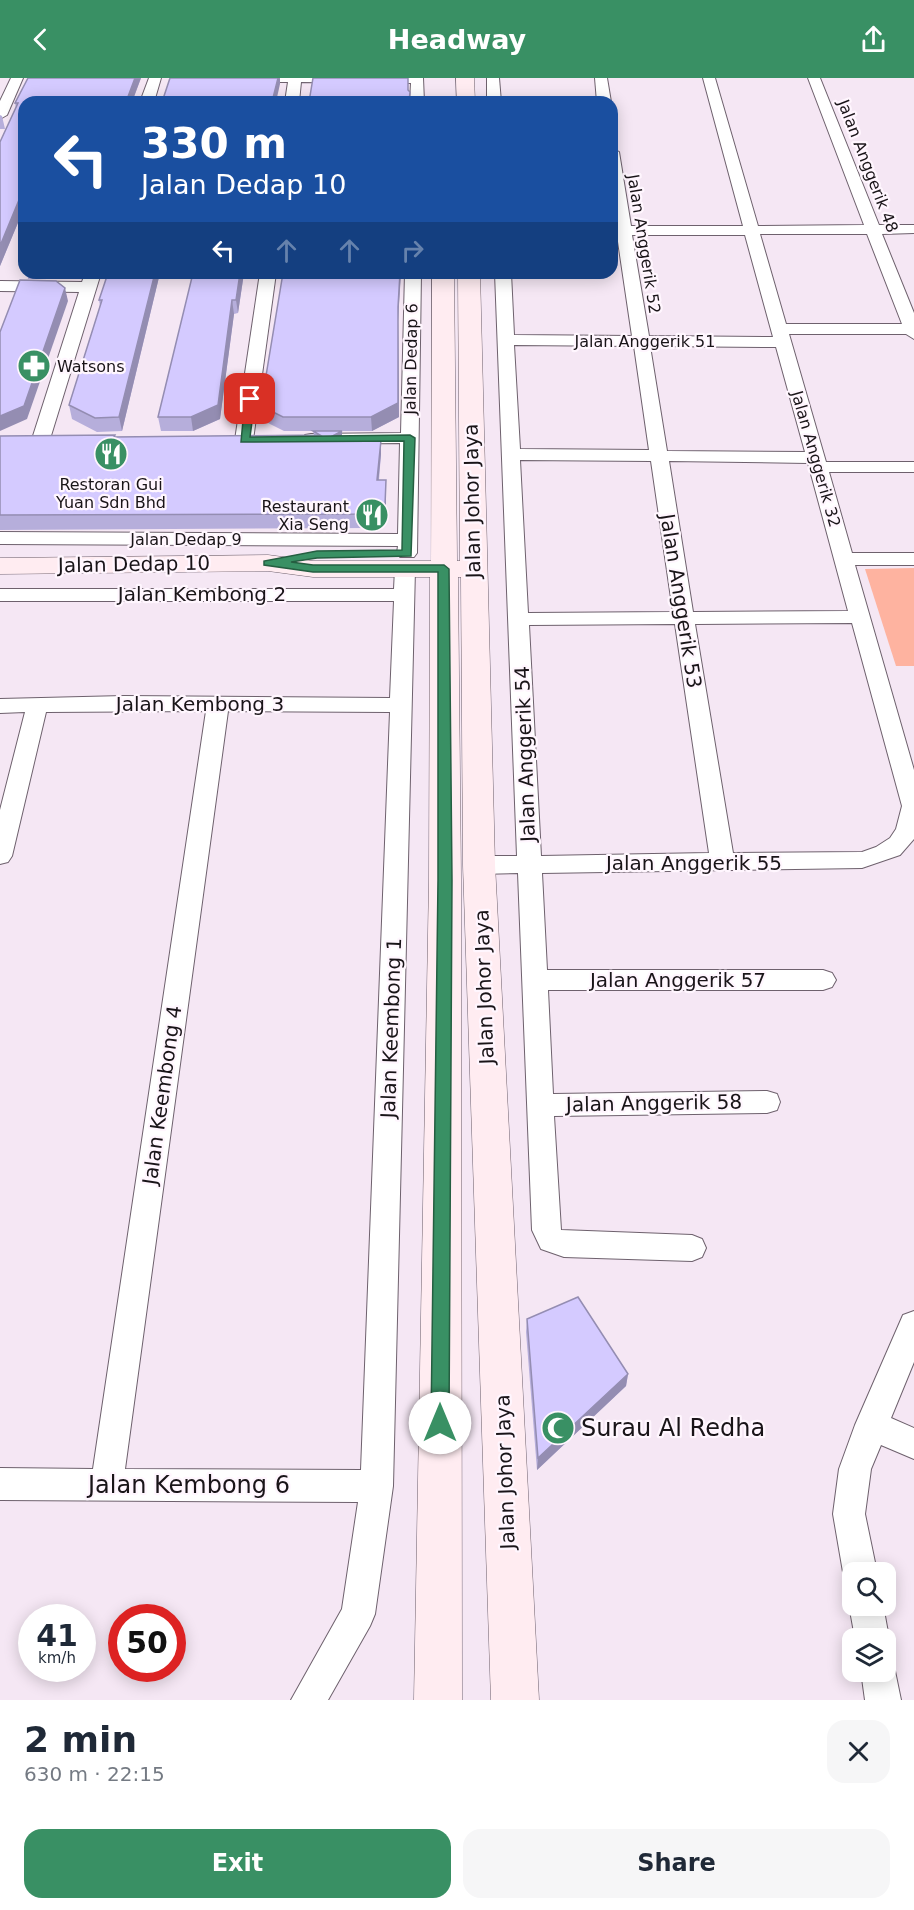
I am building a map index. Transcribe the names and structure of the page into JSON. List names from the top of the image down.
{
  "streets": {
    "main road": ["Jalan Johor Jaya", "Jalan Dedap 10"],
    "street": [
      "Jalan Anggerik 48",
      "Jalan Anggerik 52",
      "Jalan Anggerik 51",
      "Jalan Dedap 6",
      "Jalan Anggerik 32",
      "Jalan Dedap 9",
      "Jalan Kembong 2",
      "Jalan Anggerik 53",
      "Jalan Kembong 3",
      "Jalan Anggerik 54",
      "Jalan Anggerik 55",
      "Jalan Anggerik 57",
      "Jalan Keembong 1",
      "Jalan Keembong 4",
      "Jalan Anggerik 58",
      "Jalan Kembong 6"
    ]
  },
  "crossings": [
    ["Jalan Anggerik 48", "Jalan Anggerik 51"],
    ["Jalan Anggerik 52", "Jalan Anggerik 51"],
    ["Jalan Anggerik 52", "Jalan Anggerik 53"],
    ["Jalan Anggerik 51", "Jalan Anggerik 32"],
    ["Jalan Anggerik 51", "Jalan Anggerik 53"],
    ["Jalan Anggerik 51", "Jalan Anggerik 54"],
    ["Jalan Dedap 6", "Jalan Johor Jaya"],
    ["Jalan Dedap 6", "Jalan Dedap 9"],
    ["Jalan Dedap 6", "Jalan Dedap 10"],
    ["Jalan Dedap 6", "Jalan Kembong 2"],
    ["Jalan Dedap 6", "Jalan Keembong 1"],
    ["Jalan Anggerik 32", "Jalan Anggerik 55"],
    ["Jalan Johor Jaya", "Jalan Dedap 9"],
    ["Jalan Johor Jaya", "Jalan Dedap 10"],
    ["Jalan Johor Jaya", "Jalan Kembong 2"],
    ["Jalan Johor Jaya", "Jalan Anggerik 55"],
    ["Jalan Johor Jaya", "Jalan Keembong 1"],
    ["Jalan Dedap 9", "Jalan Dedap 10"],
    ["Jalan Dedap 9", "Jalan Kembong 2"],
    ["Jalan Dedap 9", "Jalan Keembong 1"],
    ["Jalan Dedap 10", "Jalan Kembong 2"],
    ["Jalan Dedap 10", "Jalan Keembong 1"],
    ["Jalan Kembong 2", "Jalan Keembong 1"],
    ["Jalan Anggerik 53", "Jalan Anggerik 55"],
    ["Jalan Kembong 3", "Jalan Keembong 1"],
    ["Jalan Kembong 3", "Jalan Keembong 4"],
    ["Jalan Anggerik 54", "Jalan Anggerik 55"],
    ["Jalan Anggerik 54", "Jalan Anggerik 57"],
    ["Jalan Anggerik 54", "Jalan Anggerik 58"],
    ["Jalan Keembong 1", "Jalan Kembong 6"],
    ["Jalan Keembong 4", "Jalan Kembong 6"]
  ],
  "places": {
    "pharmacy": ["Watsons"],
    "restaurant": ["Restoran Gui Yuan Sdn Bhd", "Restaurant Xia Seng"],
    "mosque": ["Surau Al Redha"]
  },
  "page": {
    "header": "Headway",
    "turn": ["330 m", "Jalan Dedap 10"],
    "speed": "41 km/h",
    "limit": "50",
    "heading": ["2 min", "630 m · 22:15"],
    "buttons": ["Exit", "Share"]
  }
}
